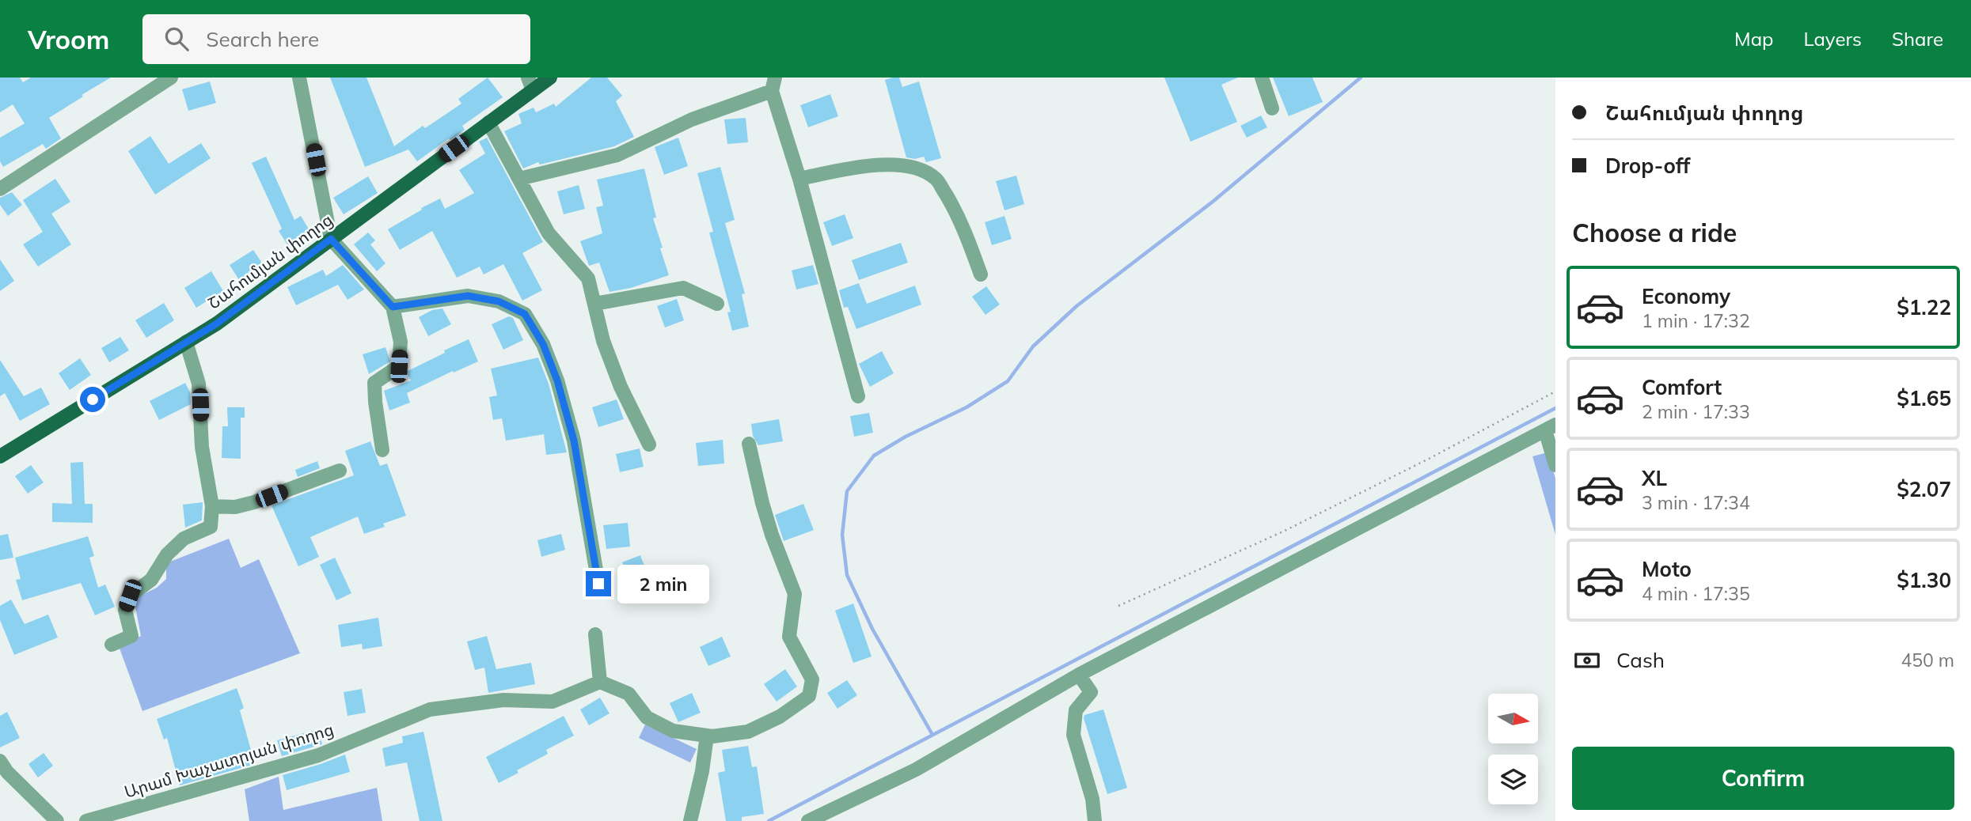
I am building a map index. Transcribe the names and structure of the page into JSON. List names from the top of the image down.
{
  "streets": {
    "main road": ["Շահումյան փողոց"],
    "street": ["Արամ Խաչատրյան փողոց"]
  },
  "north": "right",
  "page": {
    "header": "Vroom",
    "search": "Search here",
    "nav": ["Map", "Layers", "Share"],
    "banner": ["Շահումյան փողոց", "Drop-off"],
    "heading": "Choose a ride",
    "list": [
      {
        "name": "Economy",
        "note": "1 min · 17:32",
        "value": "$1.22"
      },
      {
        "name": "Comfort",
        "note": "2 min · 17:33",
        "value": "$1.65"
      },
      {
        "name": "XL",
        "note": "3 min · 17:34",
        "value": "$2.07"
      },
      {
        "name": "Moto",
        "note": "4 min · 17:35",
        "value": "$1.30"
      }
    ],
    "bubble": "2 min",
    "pay": ["Cash", "450 m"],
    "buttons": "Confirm"
  }
}
